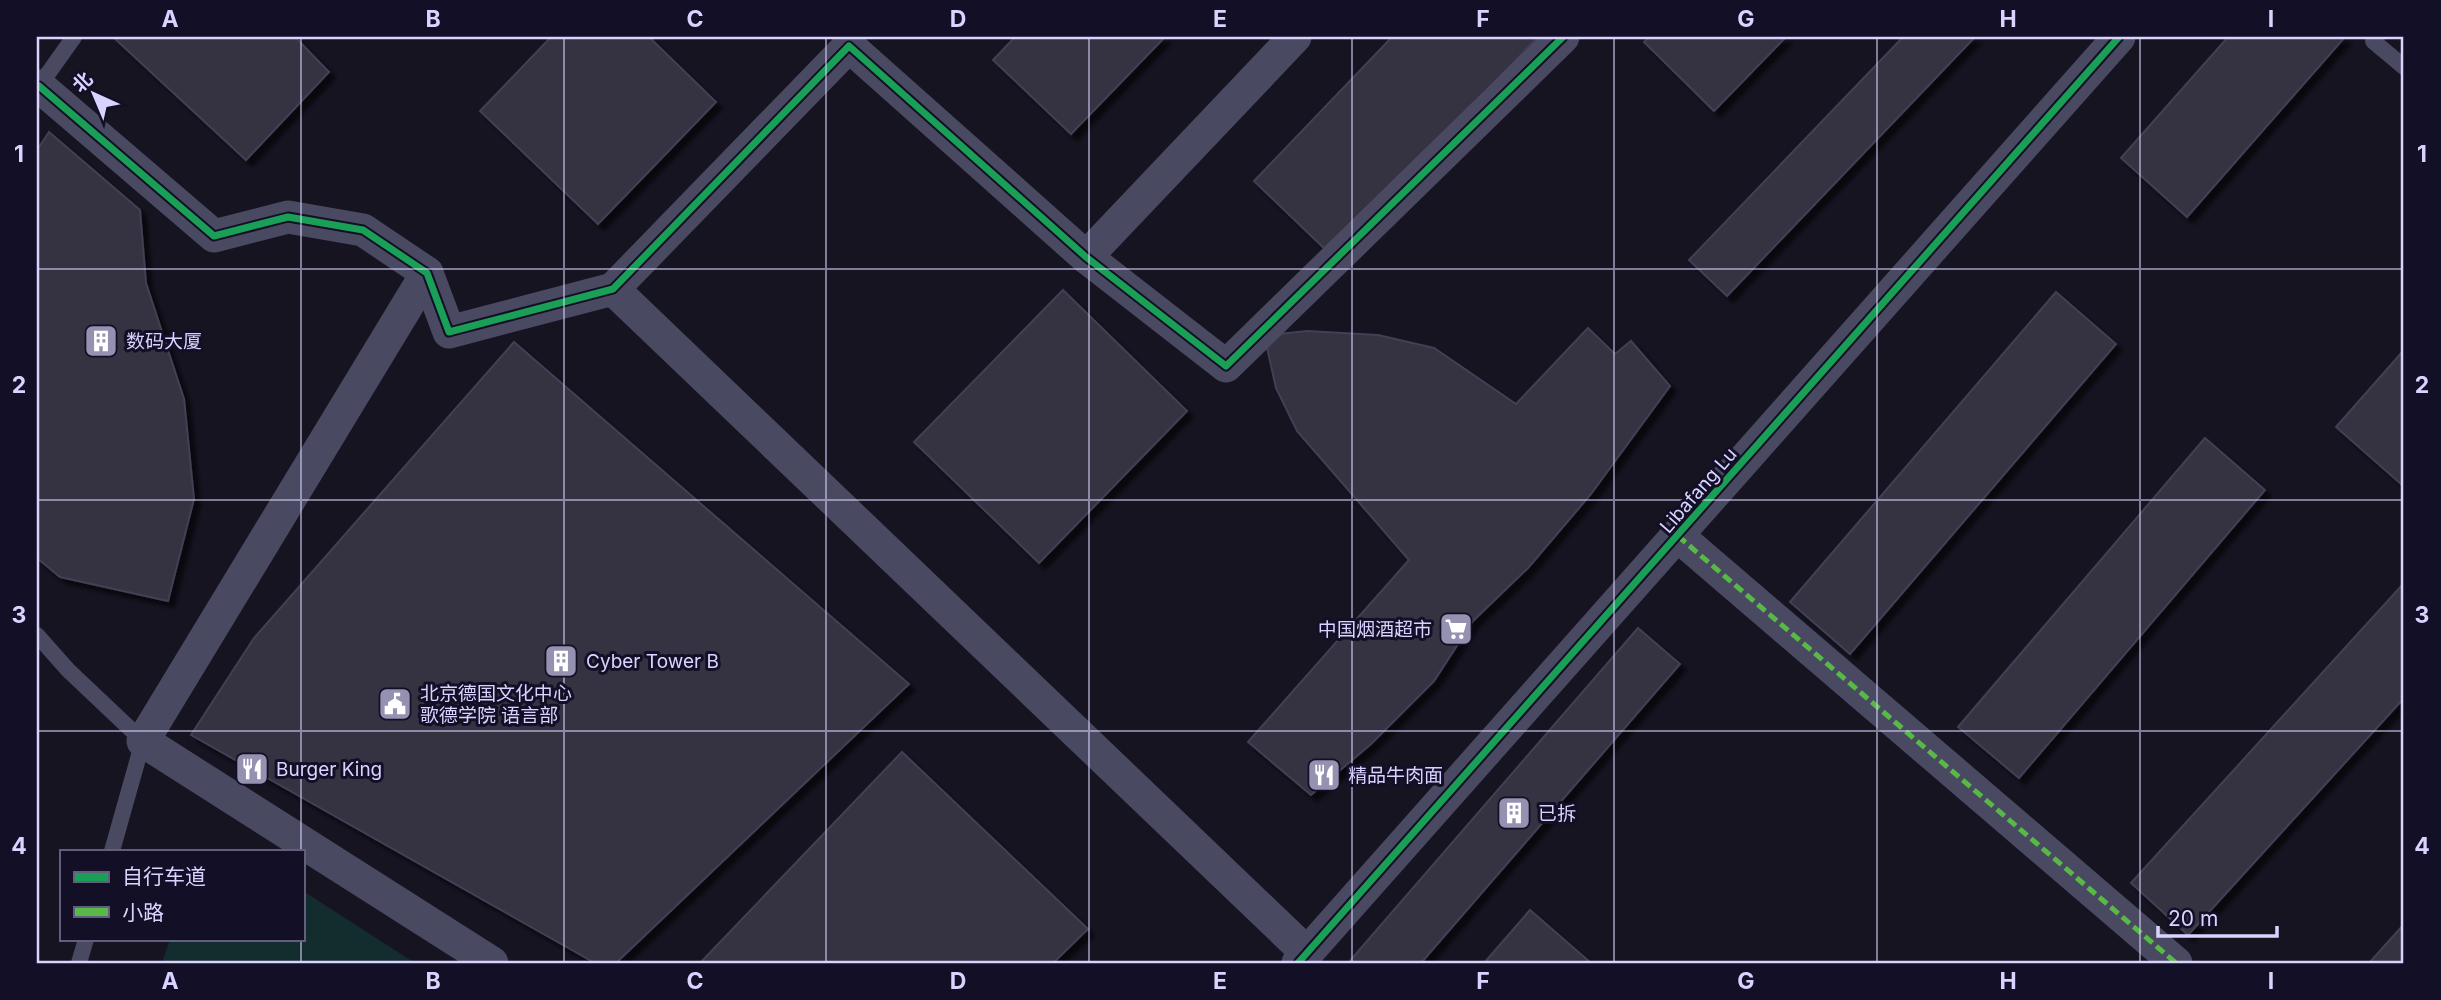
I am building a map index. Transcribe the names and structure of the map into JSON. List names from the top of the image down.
{
  "streets": {
    "street": ["Libafang Lu"]
  },
  "places": {
    "building": ["数码大厦", "Cyber Tower B", "已拆"],
    "supermarket": ["中国烟酒超市"],
    "public building": ["北京德国文化中心 歌德学院 语言部"],
    "restaurant": ["Burger King", "精品牛肉面"]
  },
  "legend": ["自行车道", "小路"],
  "scale_bar": "20 m",
  "north": "top left",
  "grid": {
    "columns": [
      "A",
      "B",
      "C",
      "D",
      "E",
      "F",
      "G",
      "H",
      "I"
    ],
    "rows": [
      "1",
      "2",
      "3",
      "4"
    ]
  }
}
